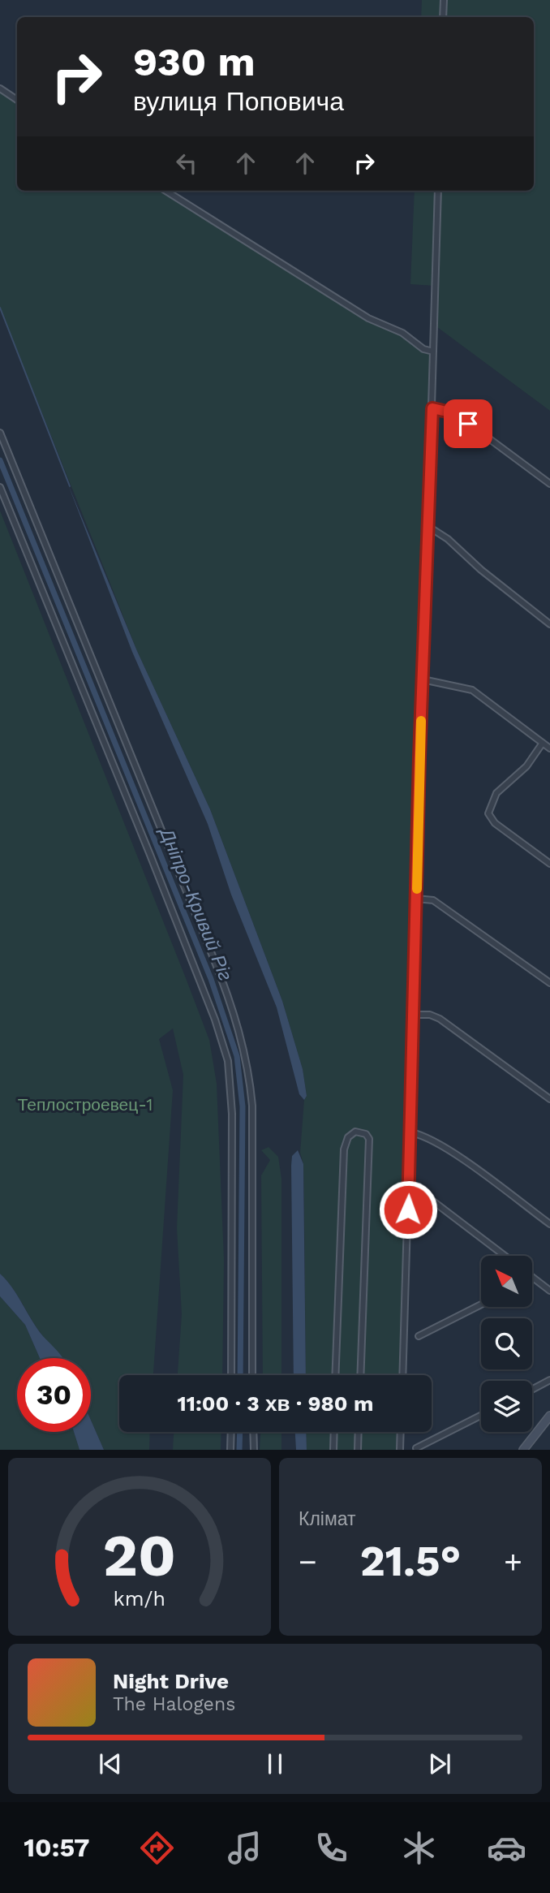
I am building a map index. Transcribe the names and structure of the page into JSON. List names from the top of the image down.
{
  "water": ["Дніпро-Кривий Ріг"],
  "parks": ["Теплостроевец-1"],
  "north": "top left",
  "page": {
    "turn": ["930 m", "вулиця Поповича"],
    "limit": "30",
    "trip": "11:00 · 3 хв · 980 m",
    "tile": "Клімат",
    "heat": ["−", "21.5°", "+"],
    "song": ["Night Drive", "The Halogens"],
    "tabs": "10:57",
    "gauge": ["20", "km/h"]
  }
}
